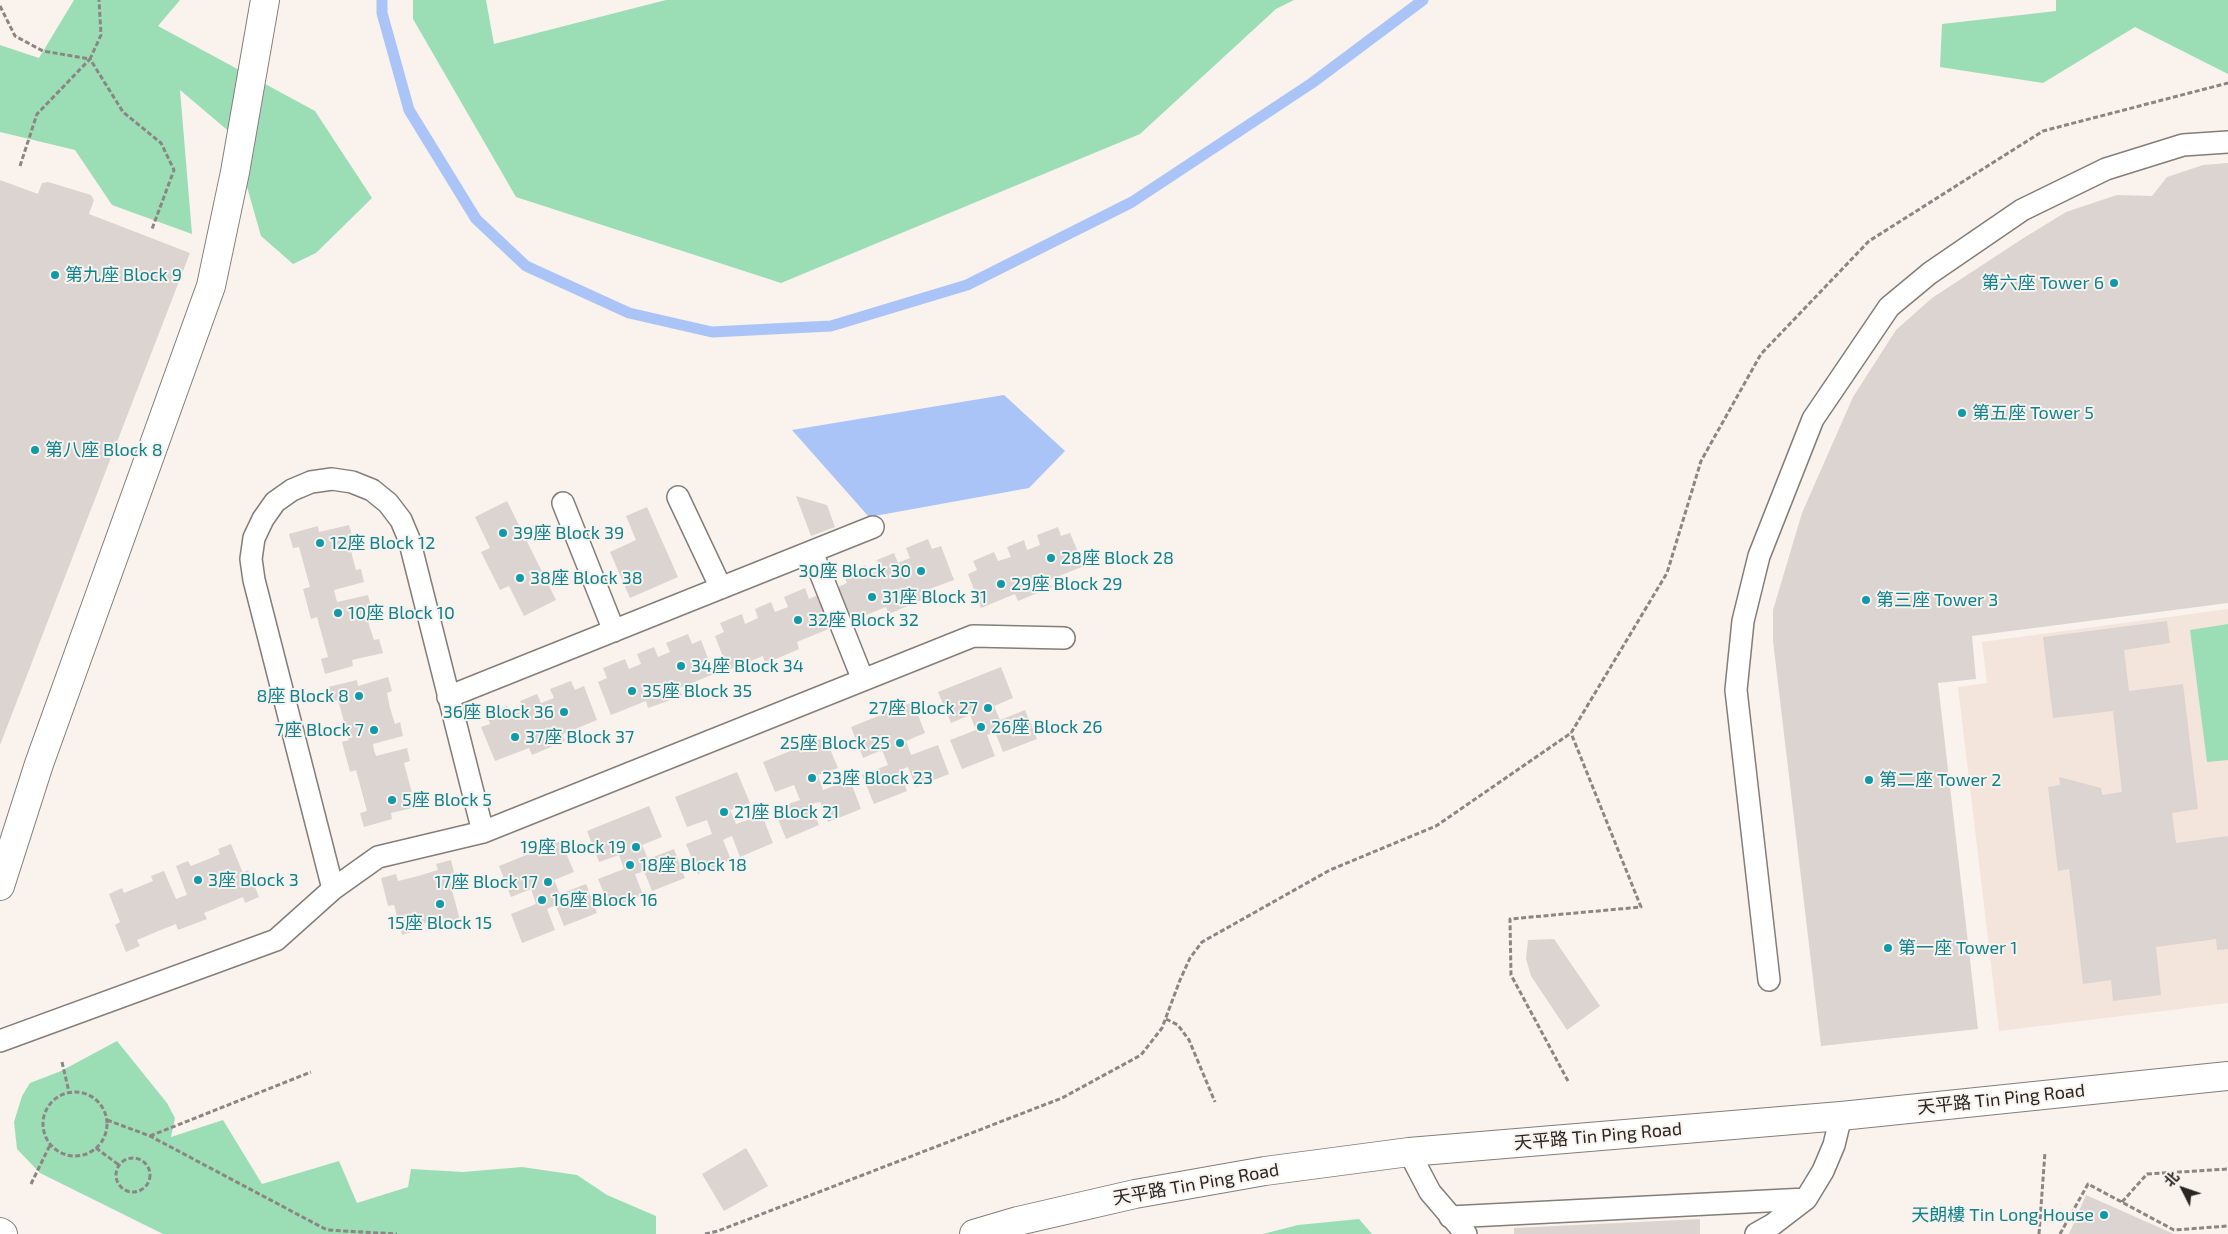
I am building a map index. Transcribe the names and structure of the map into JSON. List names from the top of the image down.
{
  "streets": {
    "street": ["天平路 Tin Ping Road"]
  },
  "places": [
    "第九座 Block 9",
    "第六座 Tower 6",
    "第五座 Tower 5",
    "第八座 Block 8",
    "39座 Block 39",
    "12座 Block 12",
    "28座 Block 28",
    "30座 Block 30",
    "38座 Block 38",
    "29座 Block 29",
    "31座 Block 31",
    "第三座 Tower 3",
    "10座 Block 10",
    "32座 Block 32",
    "34座 Block 34",
    "35座 Block 35",
    "8座 Block 8",
    "27座 Block 27",
    "36座 Block 36",
    "26座 Block 26",
    "7座 Block 7",
    "37座 Block 37",
    "25座 Block 25",
    "23座 Block 23",
    "第二座 Tower 2",
    "5座 Block 5",
    "21座 Block 21",
    "19座 Block 19",
    "18座 Block 18",
    "3座 Block 3",
    "17座 Block 17",
    "16座 Block 16",
    "15座 Block 15",
    "第一座 Tower 1",
    "天朗樓 Tin Long House"
  ],
  "north": "top left"
}
